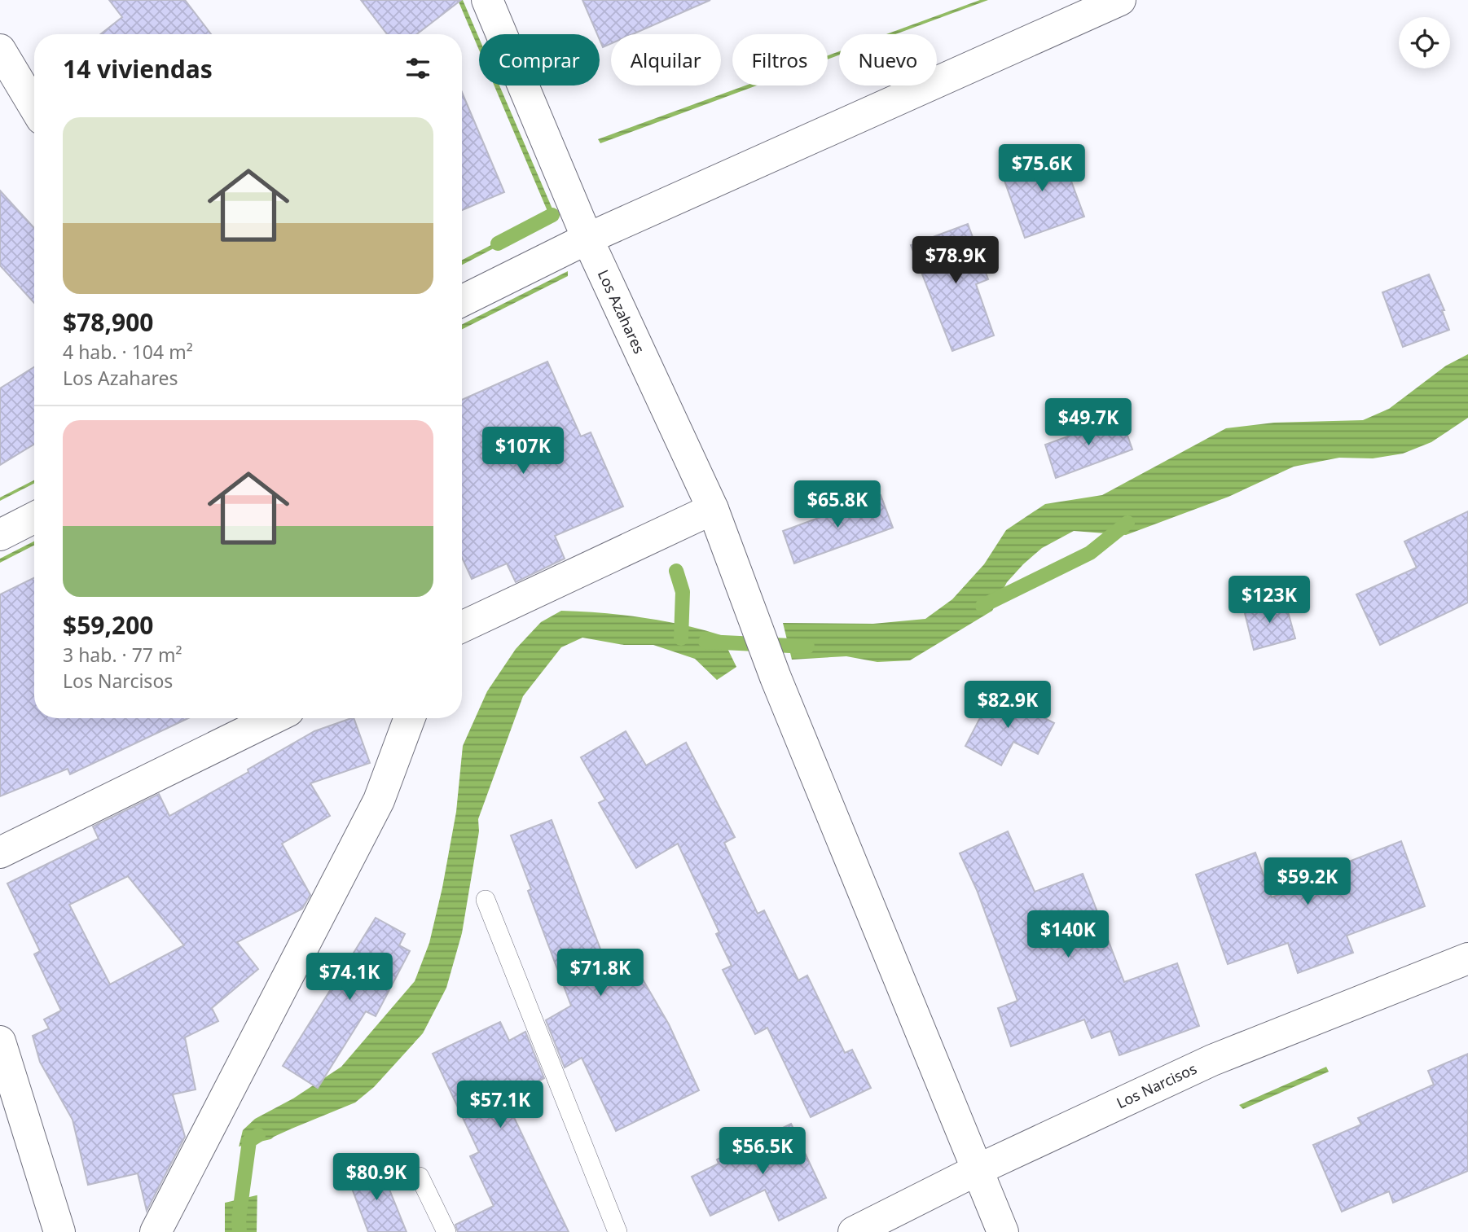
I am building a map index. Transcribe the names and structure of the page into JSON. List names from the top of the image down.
{
  "streets": {
    "street": ["Los Azahares", "Los Narcisos"]
  },
  "crossings": [
    ["Los Azahares", "Los Narcisos"]
  ],
  "page": {
    "chip": [
      "Comprar",
      "Alquilar",
      "Filtros",
      "Nuevo"
    ],
    "heading": "14 viviendas",
    "list": [
      {
        "name": "$78,900",
        "note": "4 hab. · 104 m² · Los Azahares"
      },
      {
        "name": "$59,200",
        "note": "3 hab. · 77 m² · Los Narcisos"
      }
    ],
    "price": [
      "$75.6K",
      "$78.9K",
      "$49.7K",
      "$107K",
      "$65.8K",
      "$123K",
      "$82.9K",
      "$59.2K",
      "$140K",
      "$71.8K",
      "$74.1K",
      "$57.1K",
      "$56.5K",
      "$80.9K"
    ]
  }
}
